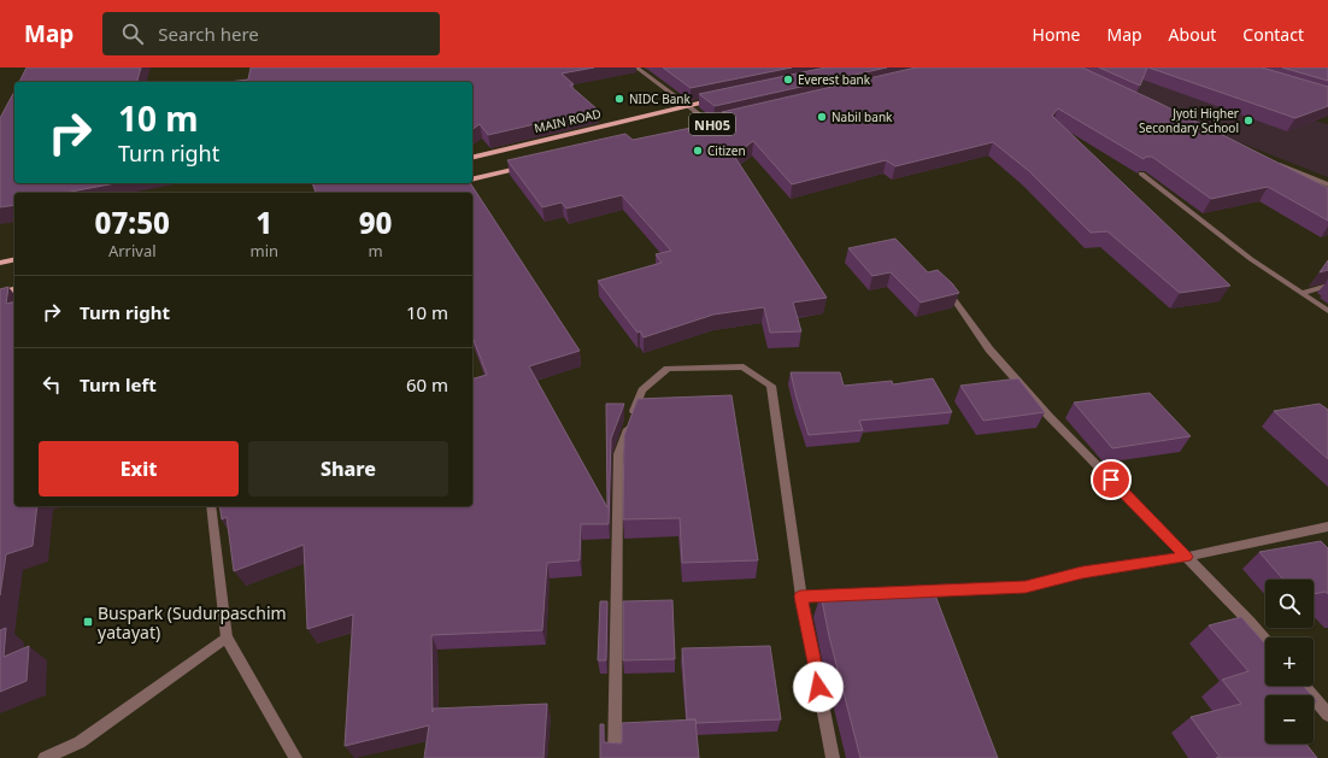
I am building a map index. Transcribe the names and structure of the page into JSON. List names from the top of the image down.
{
  "streets": {
    "main road": ["MAIN ROAD", "NH05"]
  },
  "places": {
    "other": [
      "Everest bank",
      "NIDC Bank",
      "Nabil bank",
      "Jyoti Higher Secondary School",
      "Citizen"
    ],
    "transit": ["Buspark (Sudurpaschim yatayat)"]
  },
  "page": {
    "header": "Map",
    "search": "Search here",
    "nav": [
      "Home",
      "Map",
      "About",
      "Contact"
    ],
    "turn": ["10 m", "Turn right"],
    "eta": [
      "07:50",
      "Arrival",
      "1",
      "min",
      "90",
      "m"
    ],
    "list": [
      {
        "name": "Turn right",
        "value": "10 m"
      },
      {
        "name": "Turn left",
        "value": "60 m"
      }
    ],
    "buttons": ["Exit", "Share"],
    "map_buttons": ["+", "−"]
  }
}
